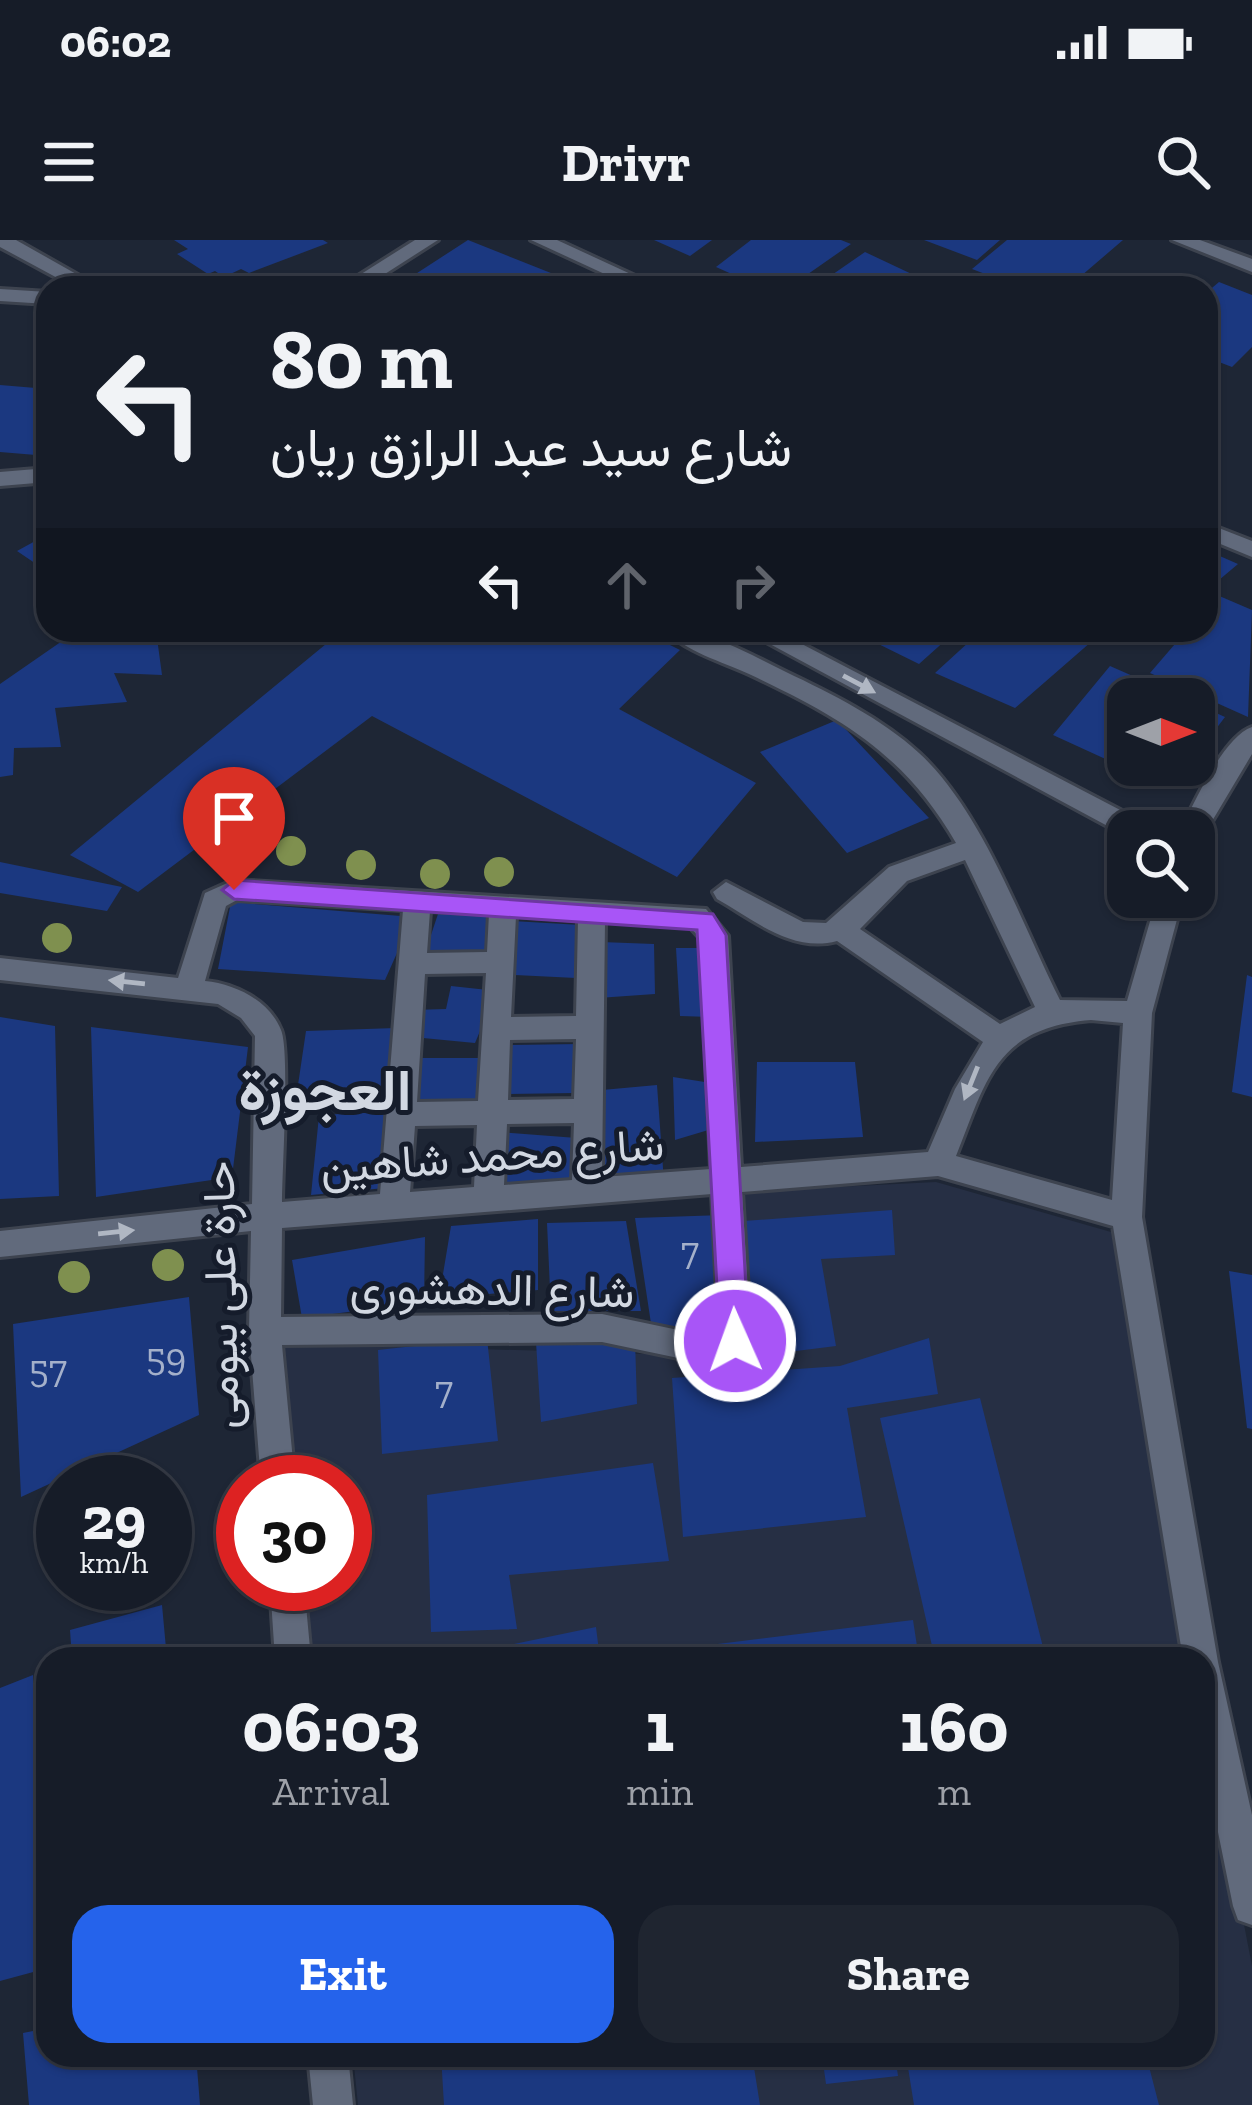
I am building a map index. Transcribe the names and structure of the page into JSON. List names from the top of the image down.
{
  "streets": {
    "street": ["شارع محمد شاهين", "شارع الدهشورى", "حارة على بيومى"]
  },
  "crossings": [
    ["شارع محمد شاهين", "شارع الدهشورى"],
    ["شارع محمد شاهين", "حارة على بيومى"],
    ["شارع الدهشورى", "حارة على بيومى"]
  ],
  "districts": ["العجوزة"],
  "house_numbers": [
    "7",
    "59",
    "57",
    "7"
  ],
  "north": "right",
  "page": {
    "status": "06:02",
    "header": "Drivr",
    "turn": ["80 m", "شارع سيد عبد الرازق ريان"],
    "speed": "29 km/h",
    "limit": "30",
    "eta": [
      "06:03",
      "Arrival",
      "1",
      "min",
      "160",
      "m"
    ],
    "buttons": ["Exit", "Share"]
  }
}
